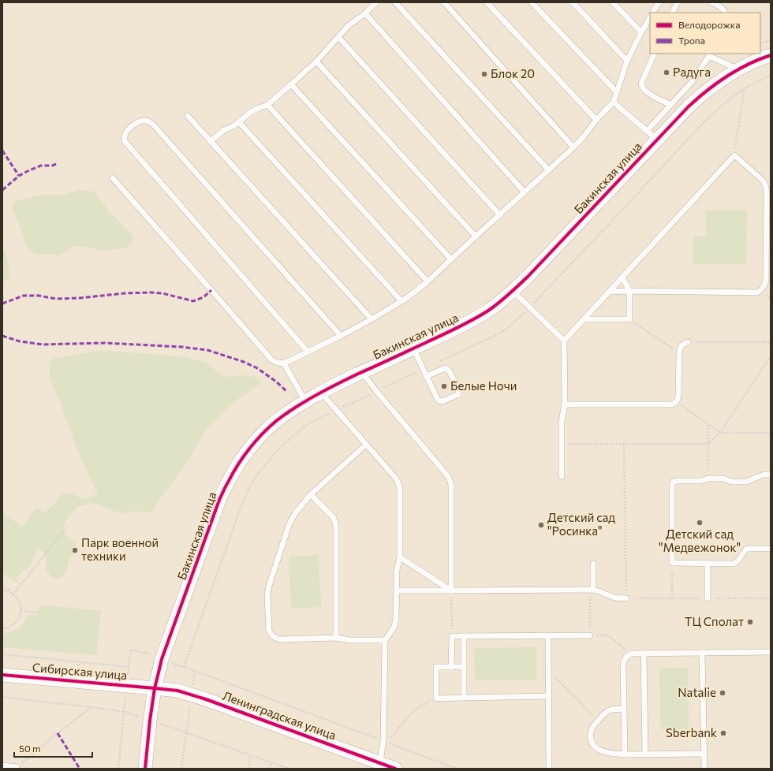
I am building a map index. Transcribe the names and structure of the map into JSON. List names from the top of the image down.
{
  "streets": {
    "street": ["Бакинская улица", "Сибирская улица", "Ленинградская улица"]
  },
  "crossings": [
    ["Бакинская улица", "Сибирская улица"],
    ["Бакинская улица", "Ленинградская улица"],
    ["Сибирская улица", "Ленинградская улица"]
  ],
  "places": [
    "Радуга",
    "Блок 20",
    "Белые Ночи",
    "Детский сад \"Медвежонок\"",
    "Детский сад \"Росинка\"",
    "Парк военной техники",
    "ТЦ Сполат",
    "Natalie",
    "Sberbank"
  ],
  "legend": ["Велодорожка", "Тропа"],
  "scale_bar": "50 m"
}
